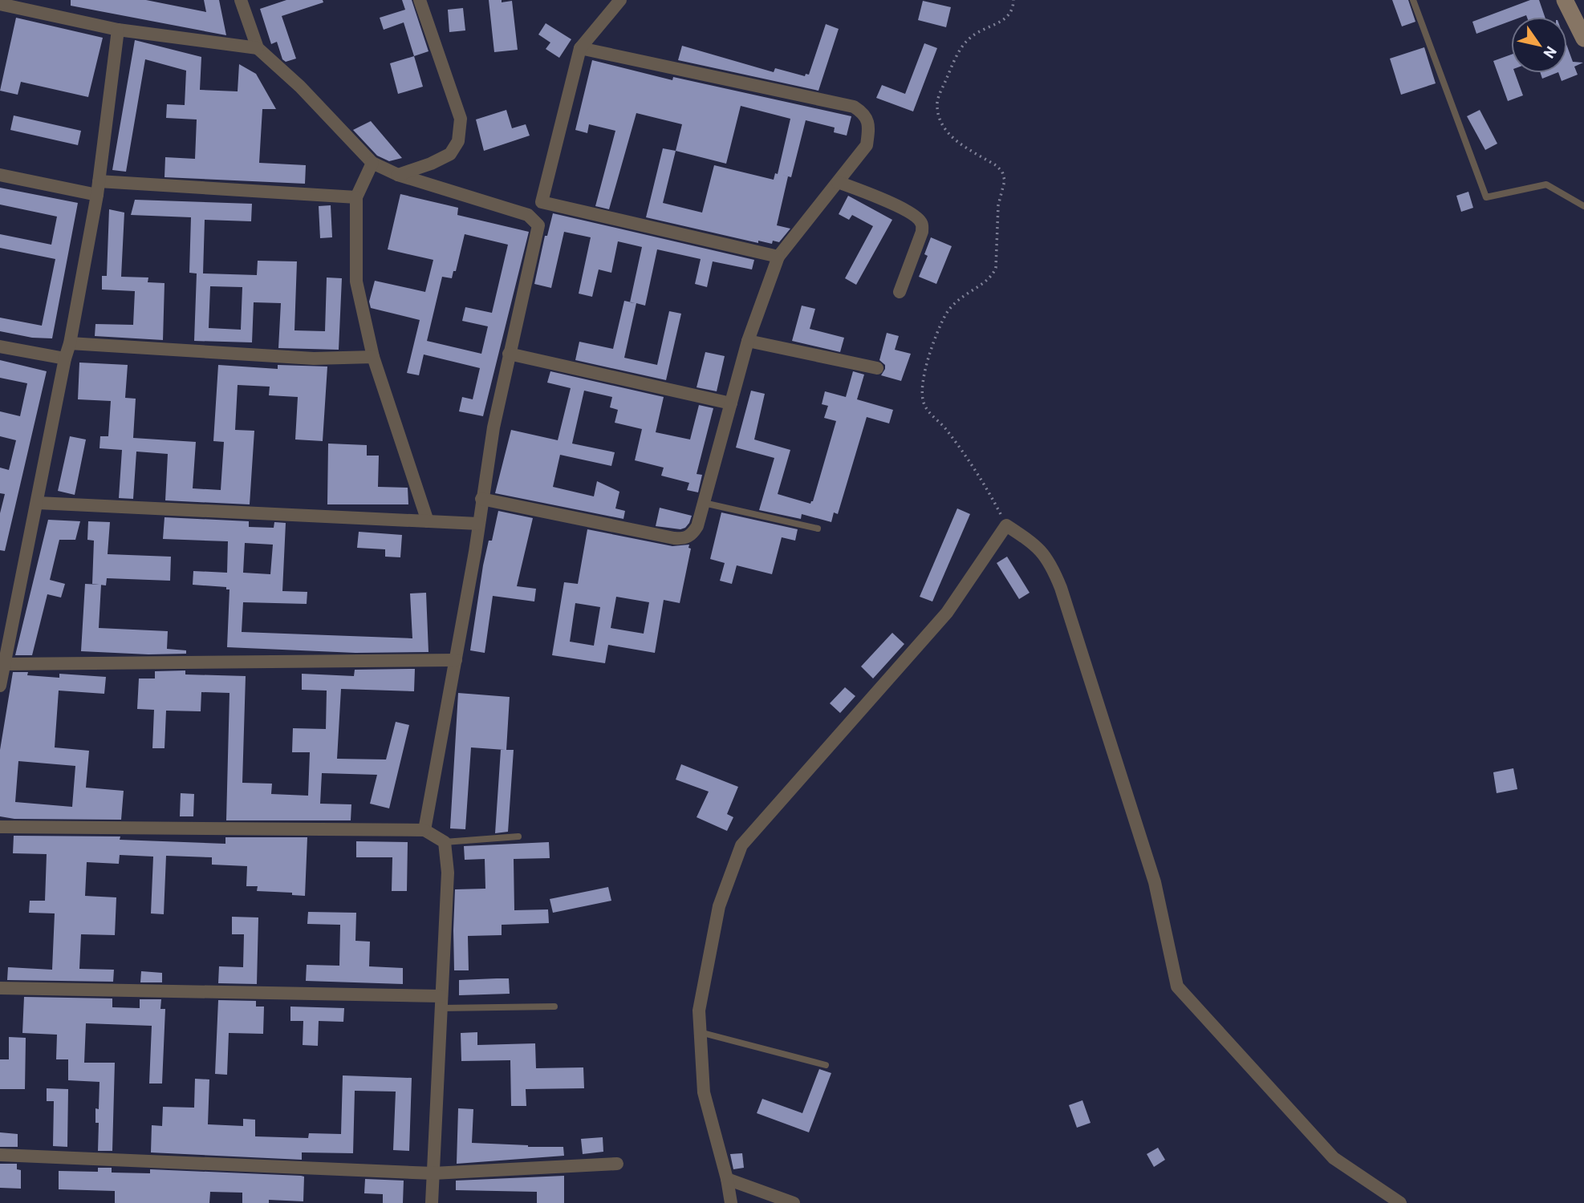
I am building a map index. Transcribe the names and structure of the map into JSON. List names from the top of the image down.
{
  "north": "bottom right"
}
